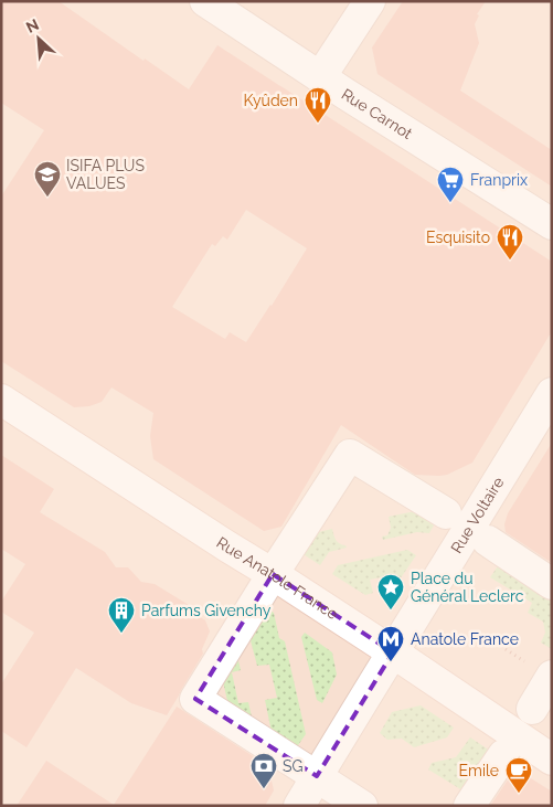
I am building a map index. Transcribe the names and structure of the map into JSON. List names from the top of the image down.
{
  "streets": {
    "street": ["Rue Carnot", "Rue Voltaire", "Rue Anatole France"]
  },
  "crossings": [
    ["Rue Voltaire", "Rue Anatole France"]
  ],
  "places": {
    "restaurant": ["Kyûden", "Esquisito"],
    "school or university": ["ISIFA PLUS VALUES"],
    "supermarket": ["Franprix"],
    "place": ["Place du Général Leclerc"],
    "building": ["Parfums Givenchy"],
    "metro station": ["Anatole France"],
    "bank": ["SG"],
    "cafe": ["Emile"]
  },
  "north": "top left"
}
